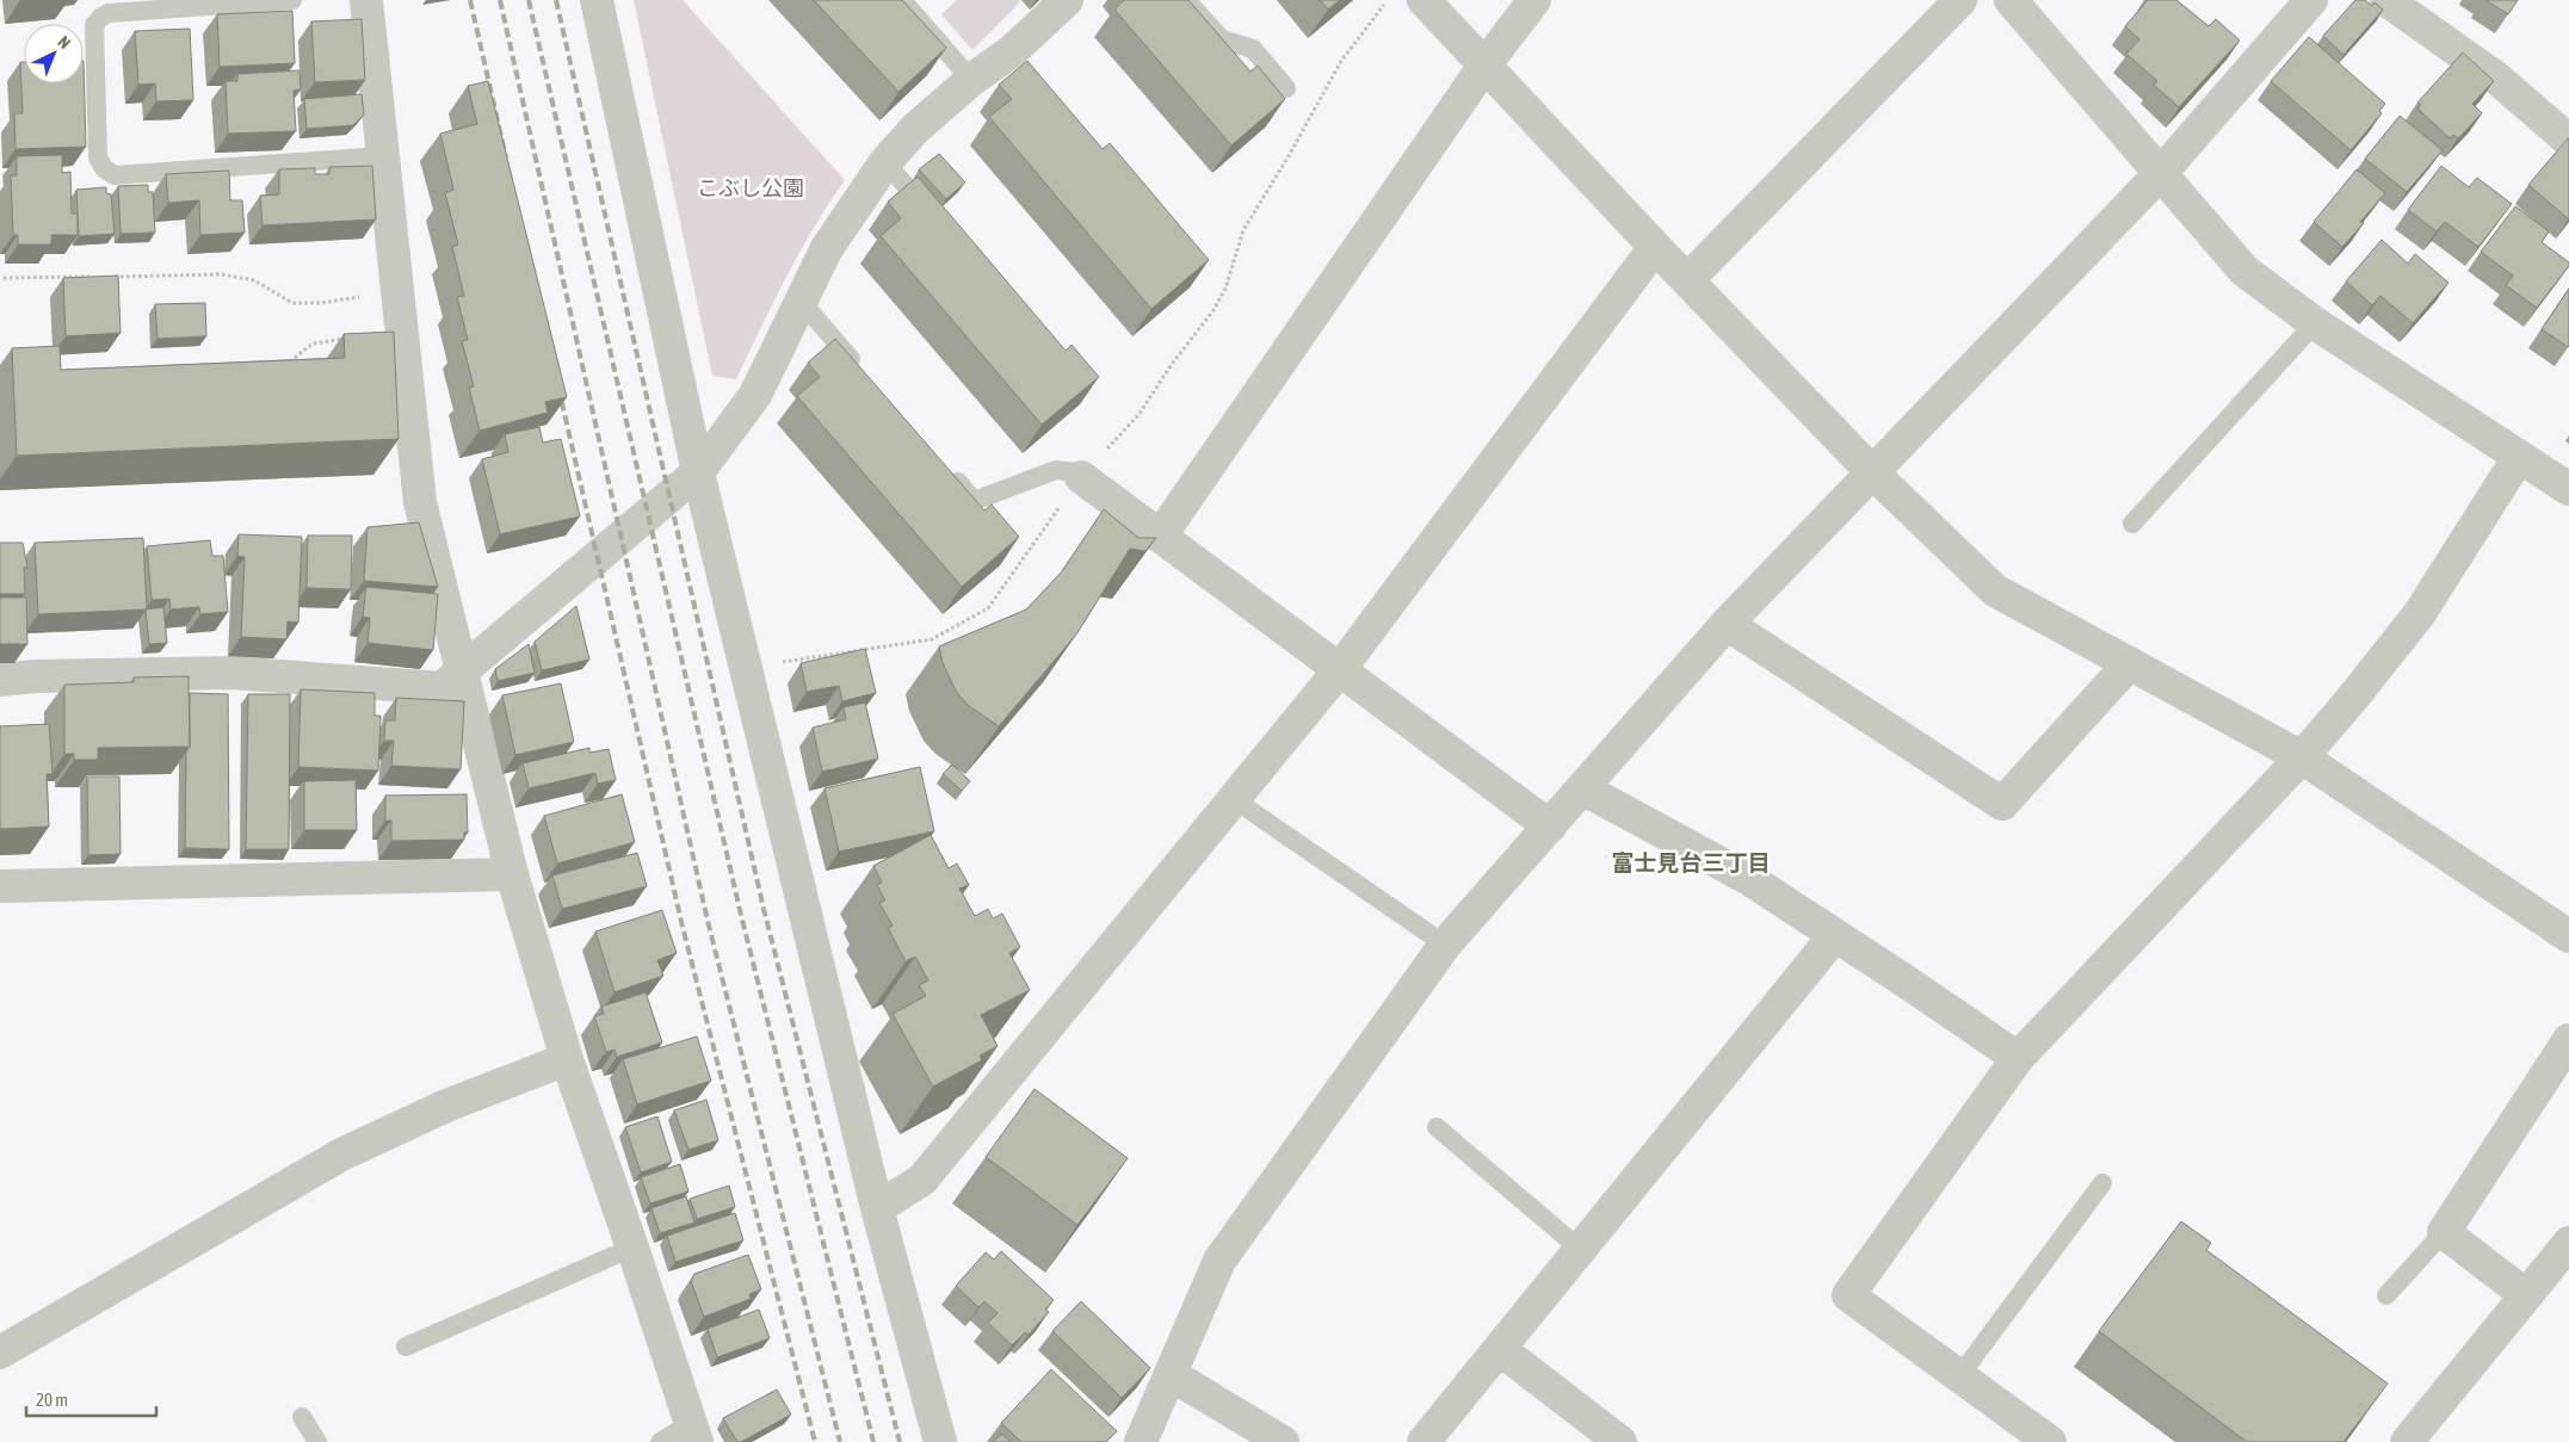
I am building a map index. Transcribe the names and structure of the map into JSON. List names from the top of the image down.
{
  "districts": ["富士見台三丁目"],
  "parks": ["こぶし公園"],
  "scale_bar": "20 m",
  "north": "top right"
}
